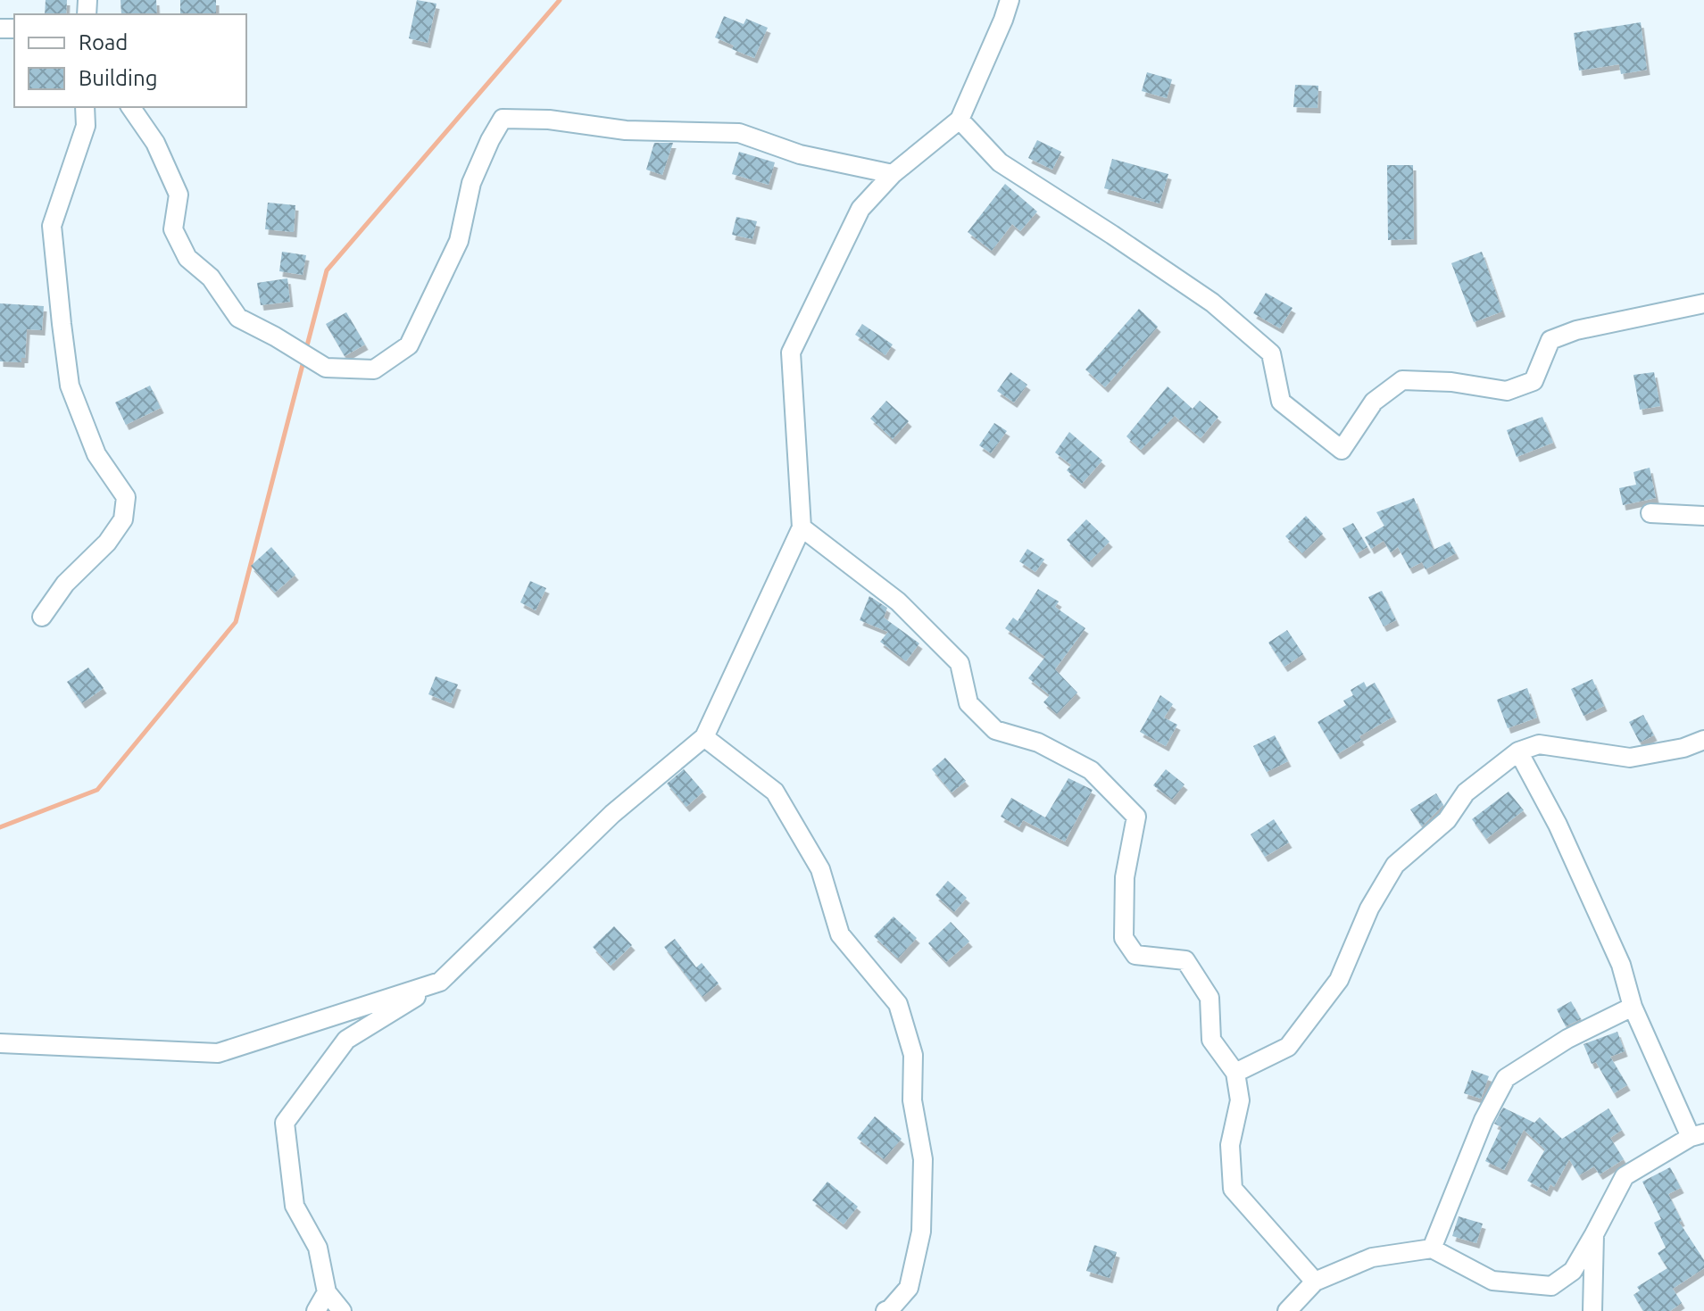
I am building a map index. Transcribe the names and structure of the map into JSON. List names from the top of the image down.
{
  "legend": ["Road", "Building"]
}
